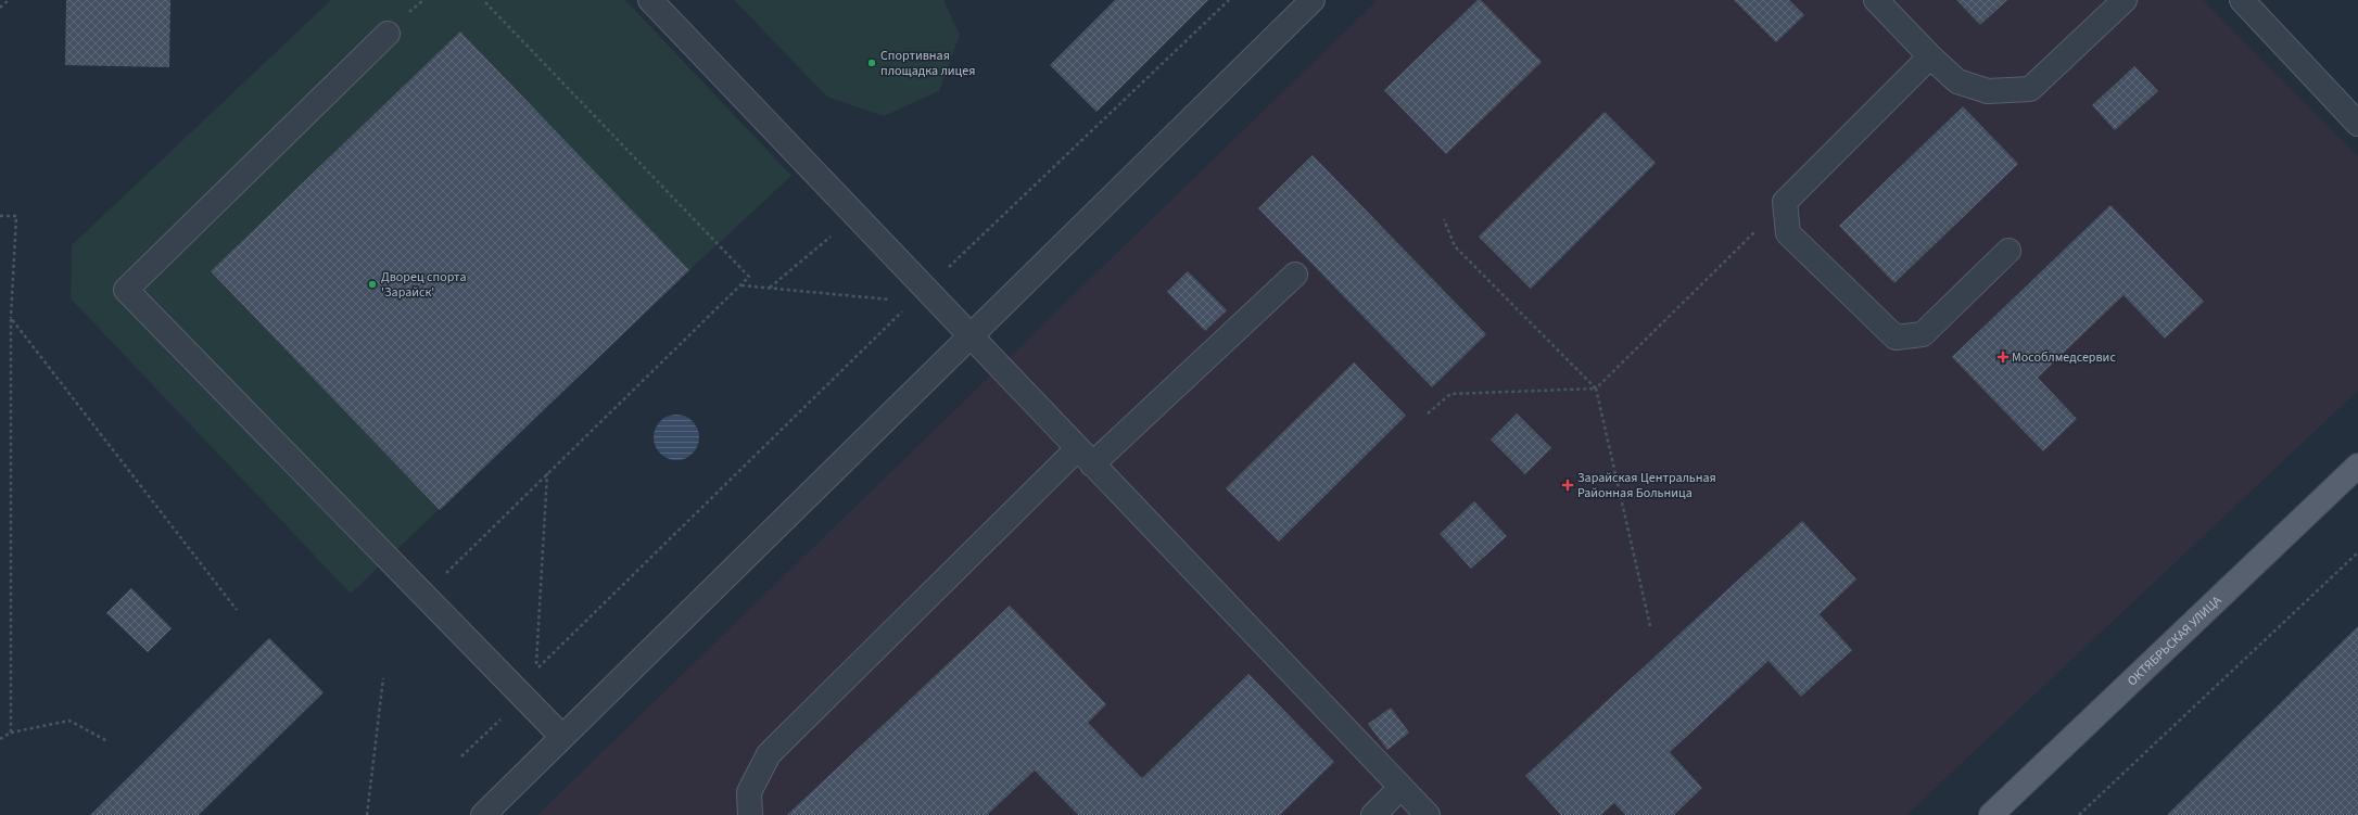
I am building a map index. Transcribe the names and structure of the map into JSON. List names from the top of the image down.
{
  "streets": {
    "main road": ["ОКТЯБРЬСКАЯ УЛИЦА"]
  },
  "places": {
    "other": ["Спортивная площадка лицея", "Дворец спорта 'Зарайск'"],
    "health": ["Мособлмедсервис", "Зарайская Центральная Районная Больница"]
  }
}
